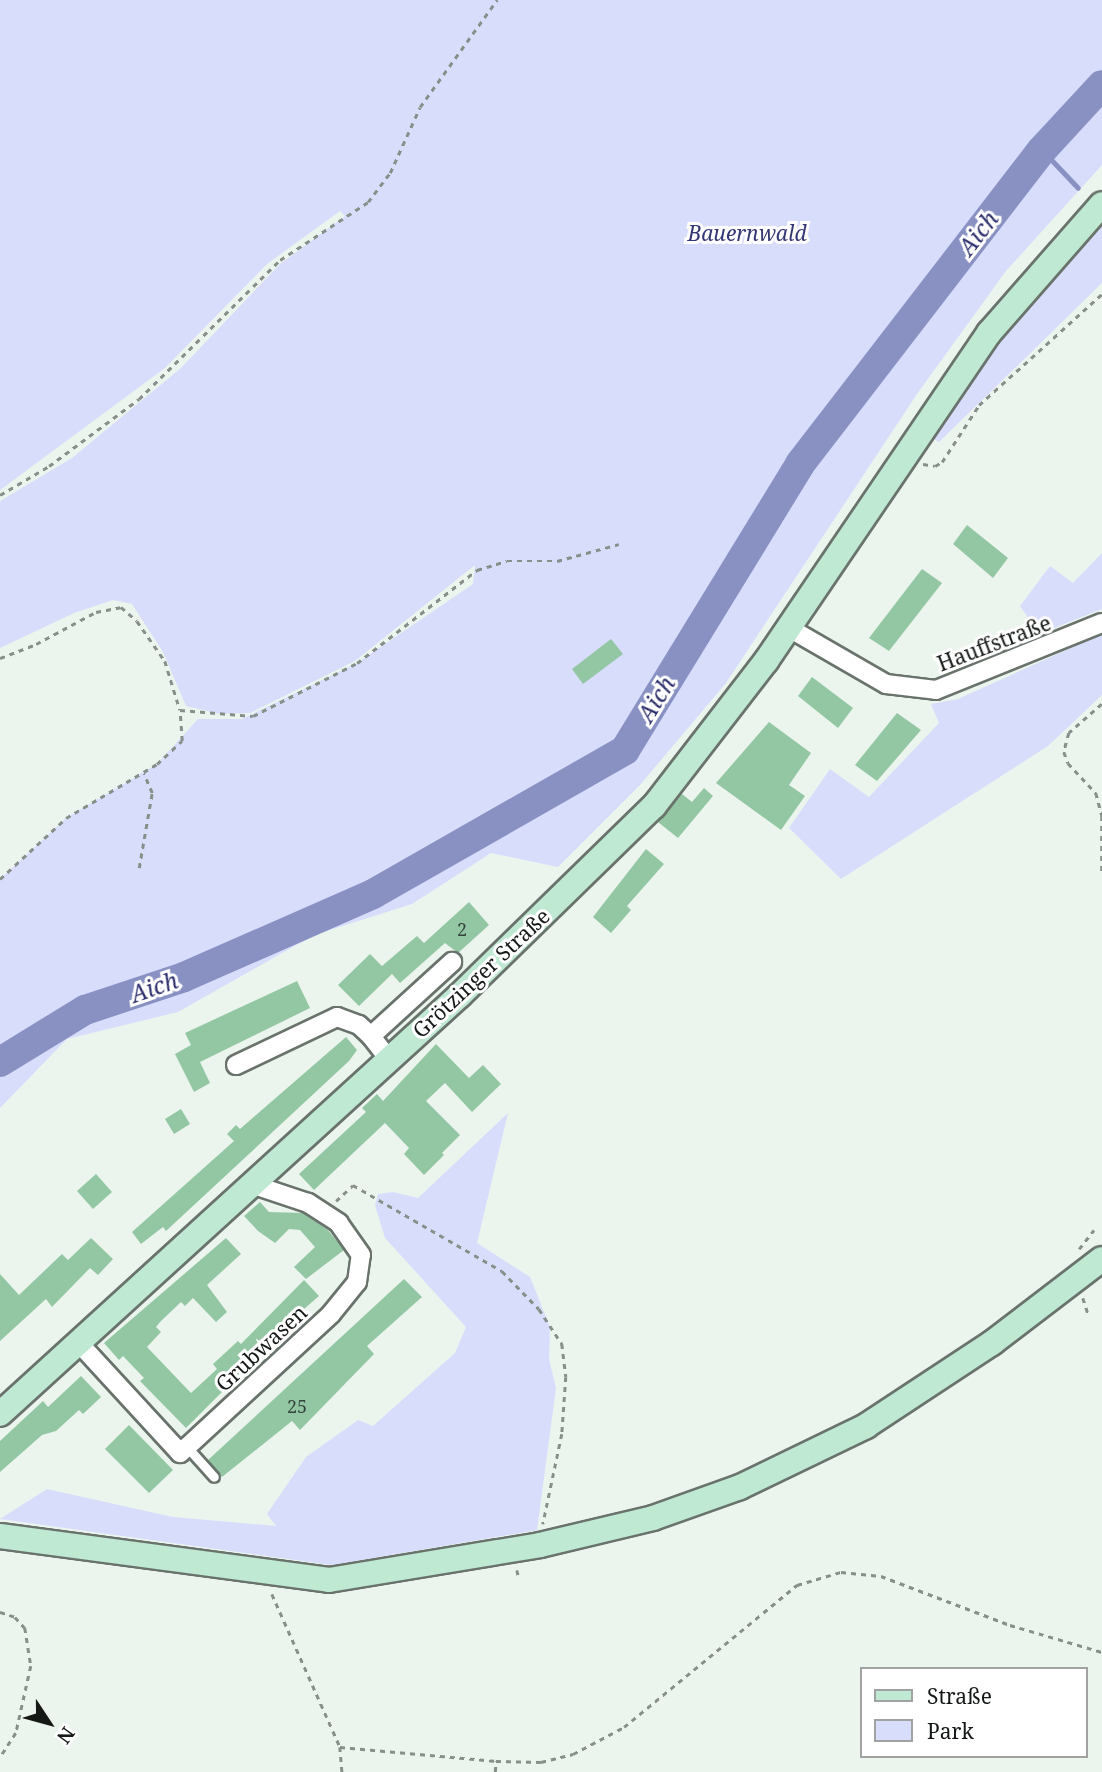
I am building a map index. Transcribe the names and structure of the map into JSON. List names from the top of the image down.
{
  "streets": {
    "main road": ["Grötzinger Straße"],
    "street": ["Hauffstraße", "Grubwasen"]
  },
  "crossings": [
    ["Hauffstraße", "Grötzinger Straße"]
  ],
  "water": ["Aich"],
  "parks": ["Bauernwald"],
  "house_numbers": ["2", "25"],
  "legend": ["Straße", "Park"],
  "north": "bottom right"
}
